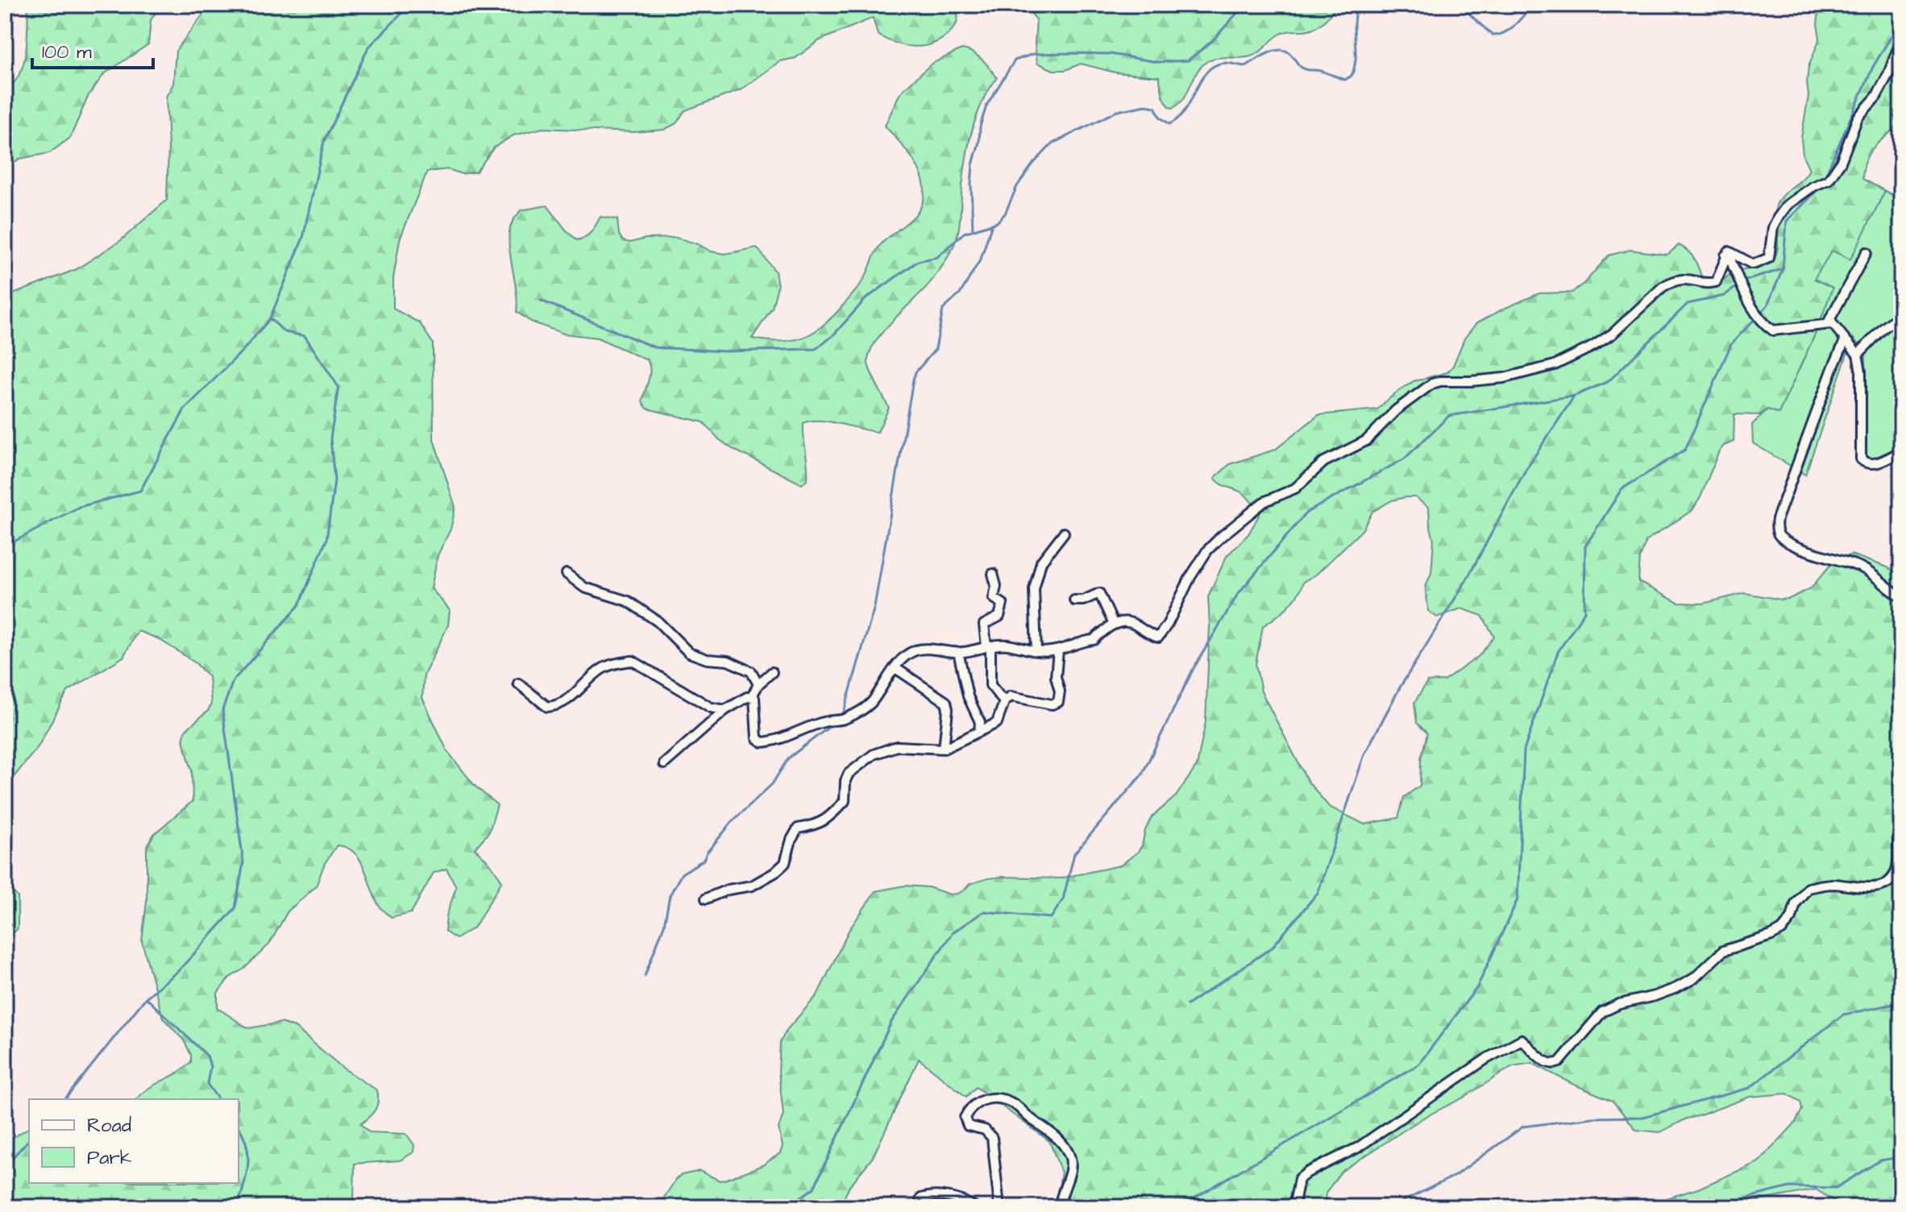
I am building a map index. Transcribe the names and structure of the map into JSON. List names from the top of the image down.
{
  "legend": ["Road", "Park"],
  "scale_bar": "100 m"
}
